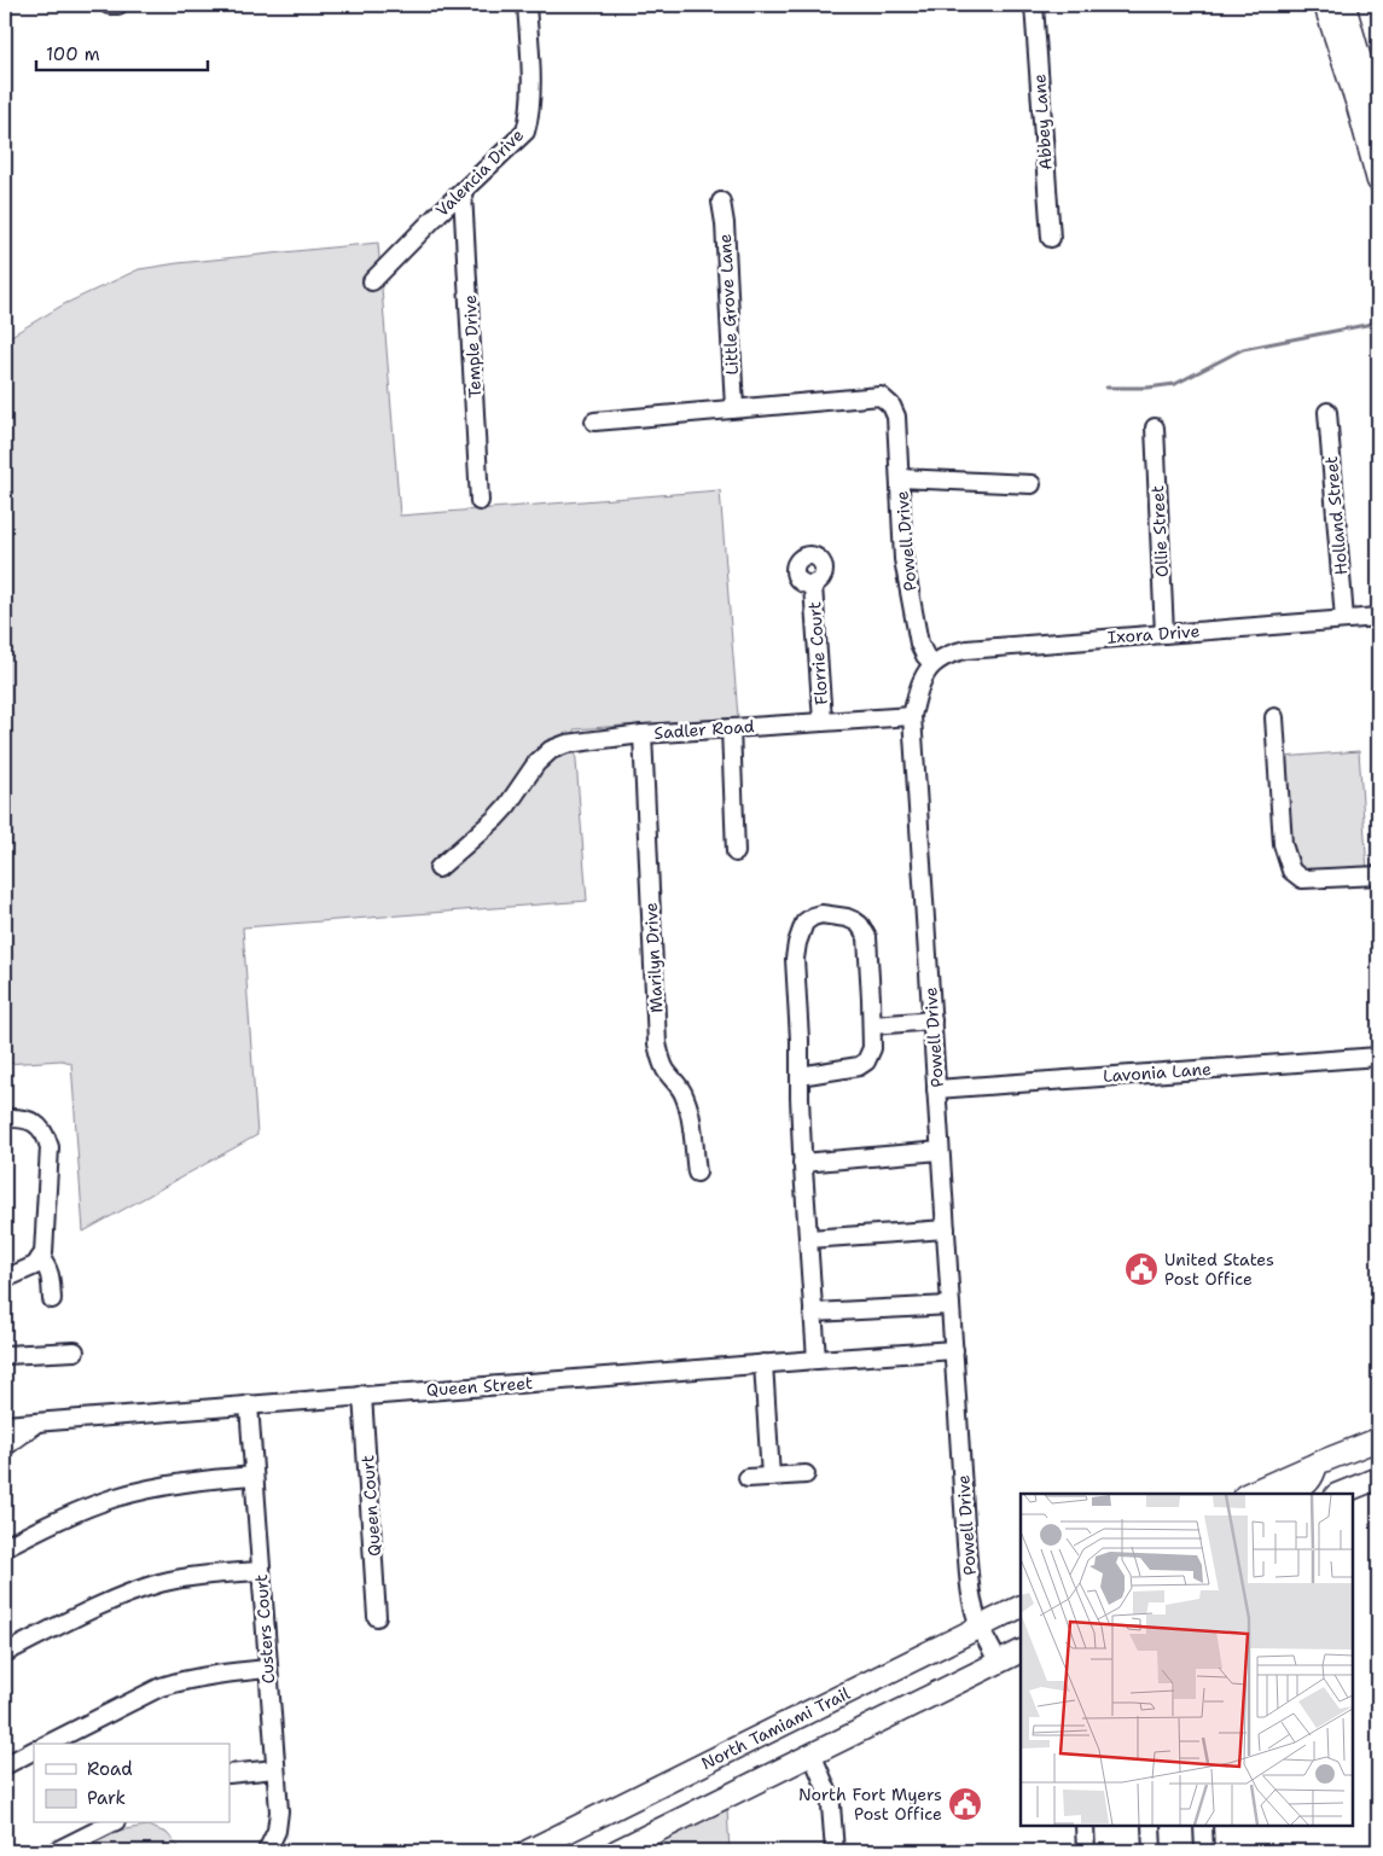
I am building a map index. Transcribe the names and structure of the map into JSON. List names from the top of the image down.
{
  "streets": {
    "main road": ["North Tamiami Trail"],
    "street": [
      "Abbey Lane",
      "Valencia Drive",
      "Little Grove Lane",
      "Temple Drive",
      "Holland Street",
      "Ollie Street",
      "Powell Drive",
      "Ixora Drive",
      "Florrie Court",
      "Sadler Road",
      "Marilyn Drive",
      "Lavonia Lane",
      "Queen Street",
      "Queen Court",
      "Custers Court"
    ]
  },
  "crossings": [
    ["Valencia Drive", "Temple Drive"],
    ["Little Grove Lane", "Powell Drive"],
    ["Holland Street", "Ixora Drive"],
    ["Ollie Street", "Ixora Drive"],
    ["Powell Drive", "Ixora Drive"],
    ["Powell Drive", "Sadler Road"],
    ["Powell Drive", "Lavonia Lane"],
    ["Powell Drive", "Queen Street"],
    ["Powell Drive", "North Tamiami Trail"],
    ["Florrie Court", "Sadler Road"],
    ["Sadler Road", "Marilyn Drive"],
    ["Queen Street", "Queen Court"],
    ["Queen Street", "Custers Court"]
  ],
  "places": {
    "public building": ["United States Post Office", "North Fort Myers Post Office"]
  },
  "legend": ["Road", "Park"],
  "scale_bar": "100 m"
}
